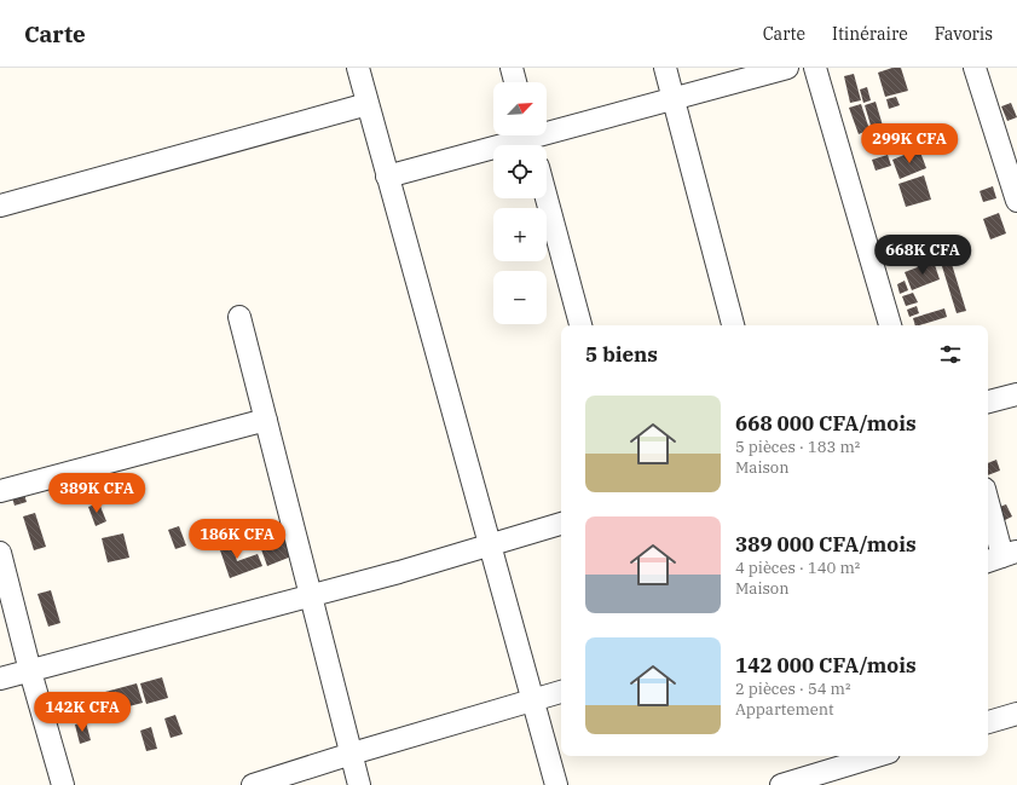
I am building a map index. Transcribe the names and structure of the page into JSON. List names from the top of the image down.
{
  "north": "top right",
  "page": {
    "header": "Carte",
    "nav": ["Carte", "Itinéraire", "Favoris"],
    "map_buttons": ["+", "−"],
    "price": [
      "299K CFA",
      "668K CFA",
      "389K CFA",
      "186K CFA",
      "142K CFA"
    ],
    "heading": "5 biens",
    "list": [
      {
        "name": "668 000 CFA/mois",
        "note": "5 pièces · 183 m² · Maison"
      },
      {
        "name": "389 000 CFA/mois",
        "note": "4 pièces · 140 m² · Maison"
      },
      {
        "name": "142 000 CFA/mois",
        "note": "2 pièces · 54 m² · Appartement"
      }
    ]
  }
}
